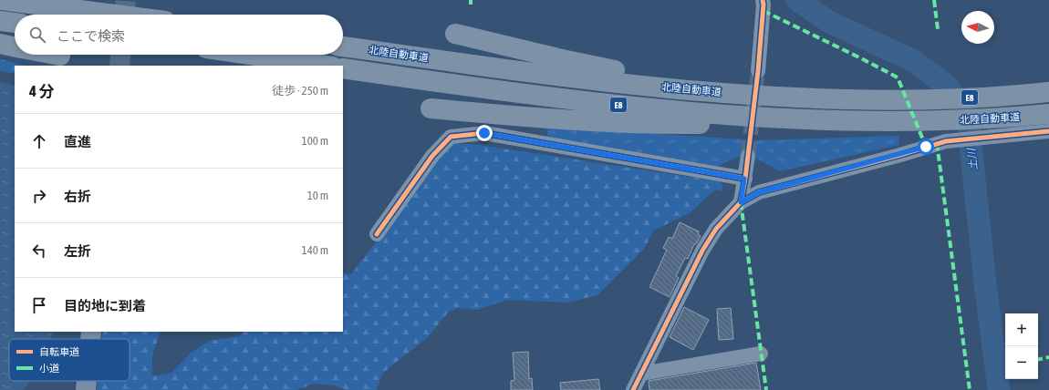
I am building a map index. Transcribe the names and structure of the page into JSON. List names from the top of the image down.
{
  "streets": {
    "highway": ["北陸自動車道", "E8"]
  },
  "water": ["土川"],
  "legend": ["自転車道", "小道"],
  "north": "left",
  "page": {
    "search": "ここで検索",
    "heading": ["4 分", "徒歩 · 250 m"],
    "list": [
      ["直進", "100 m"],
      ["右折", "10 m"],
      ["左折", "140 m"],
      "目的地に到着"
    ],
    "map_buttons": ["+", "−"]
  }
}
